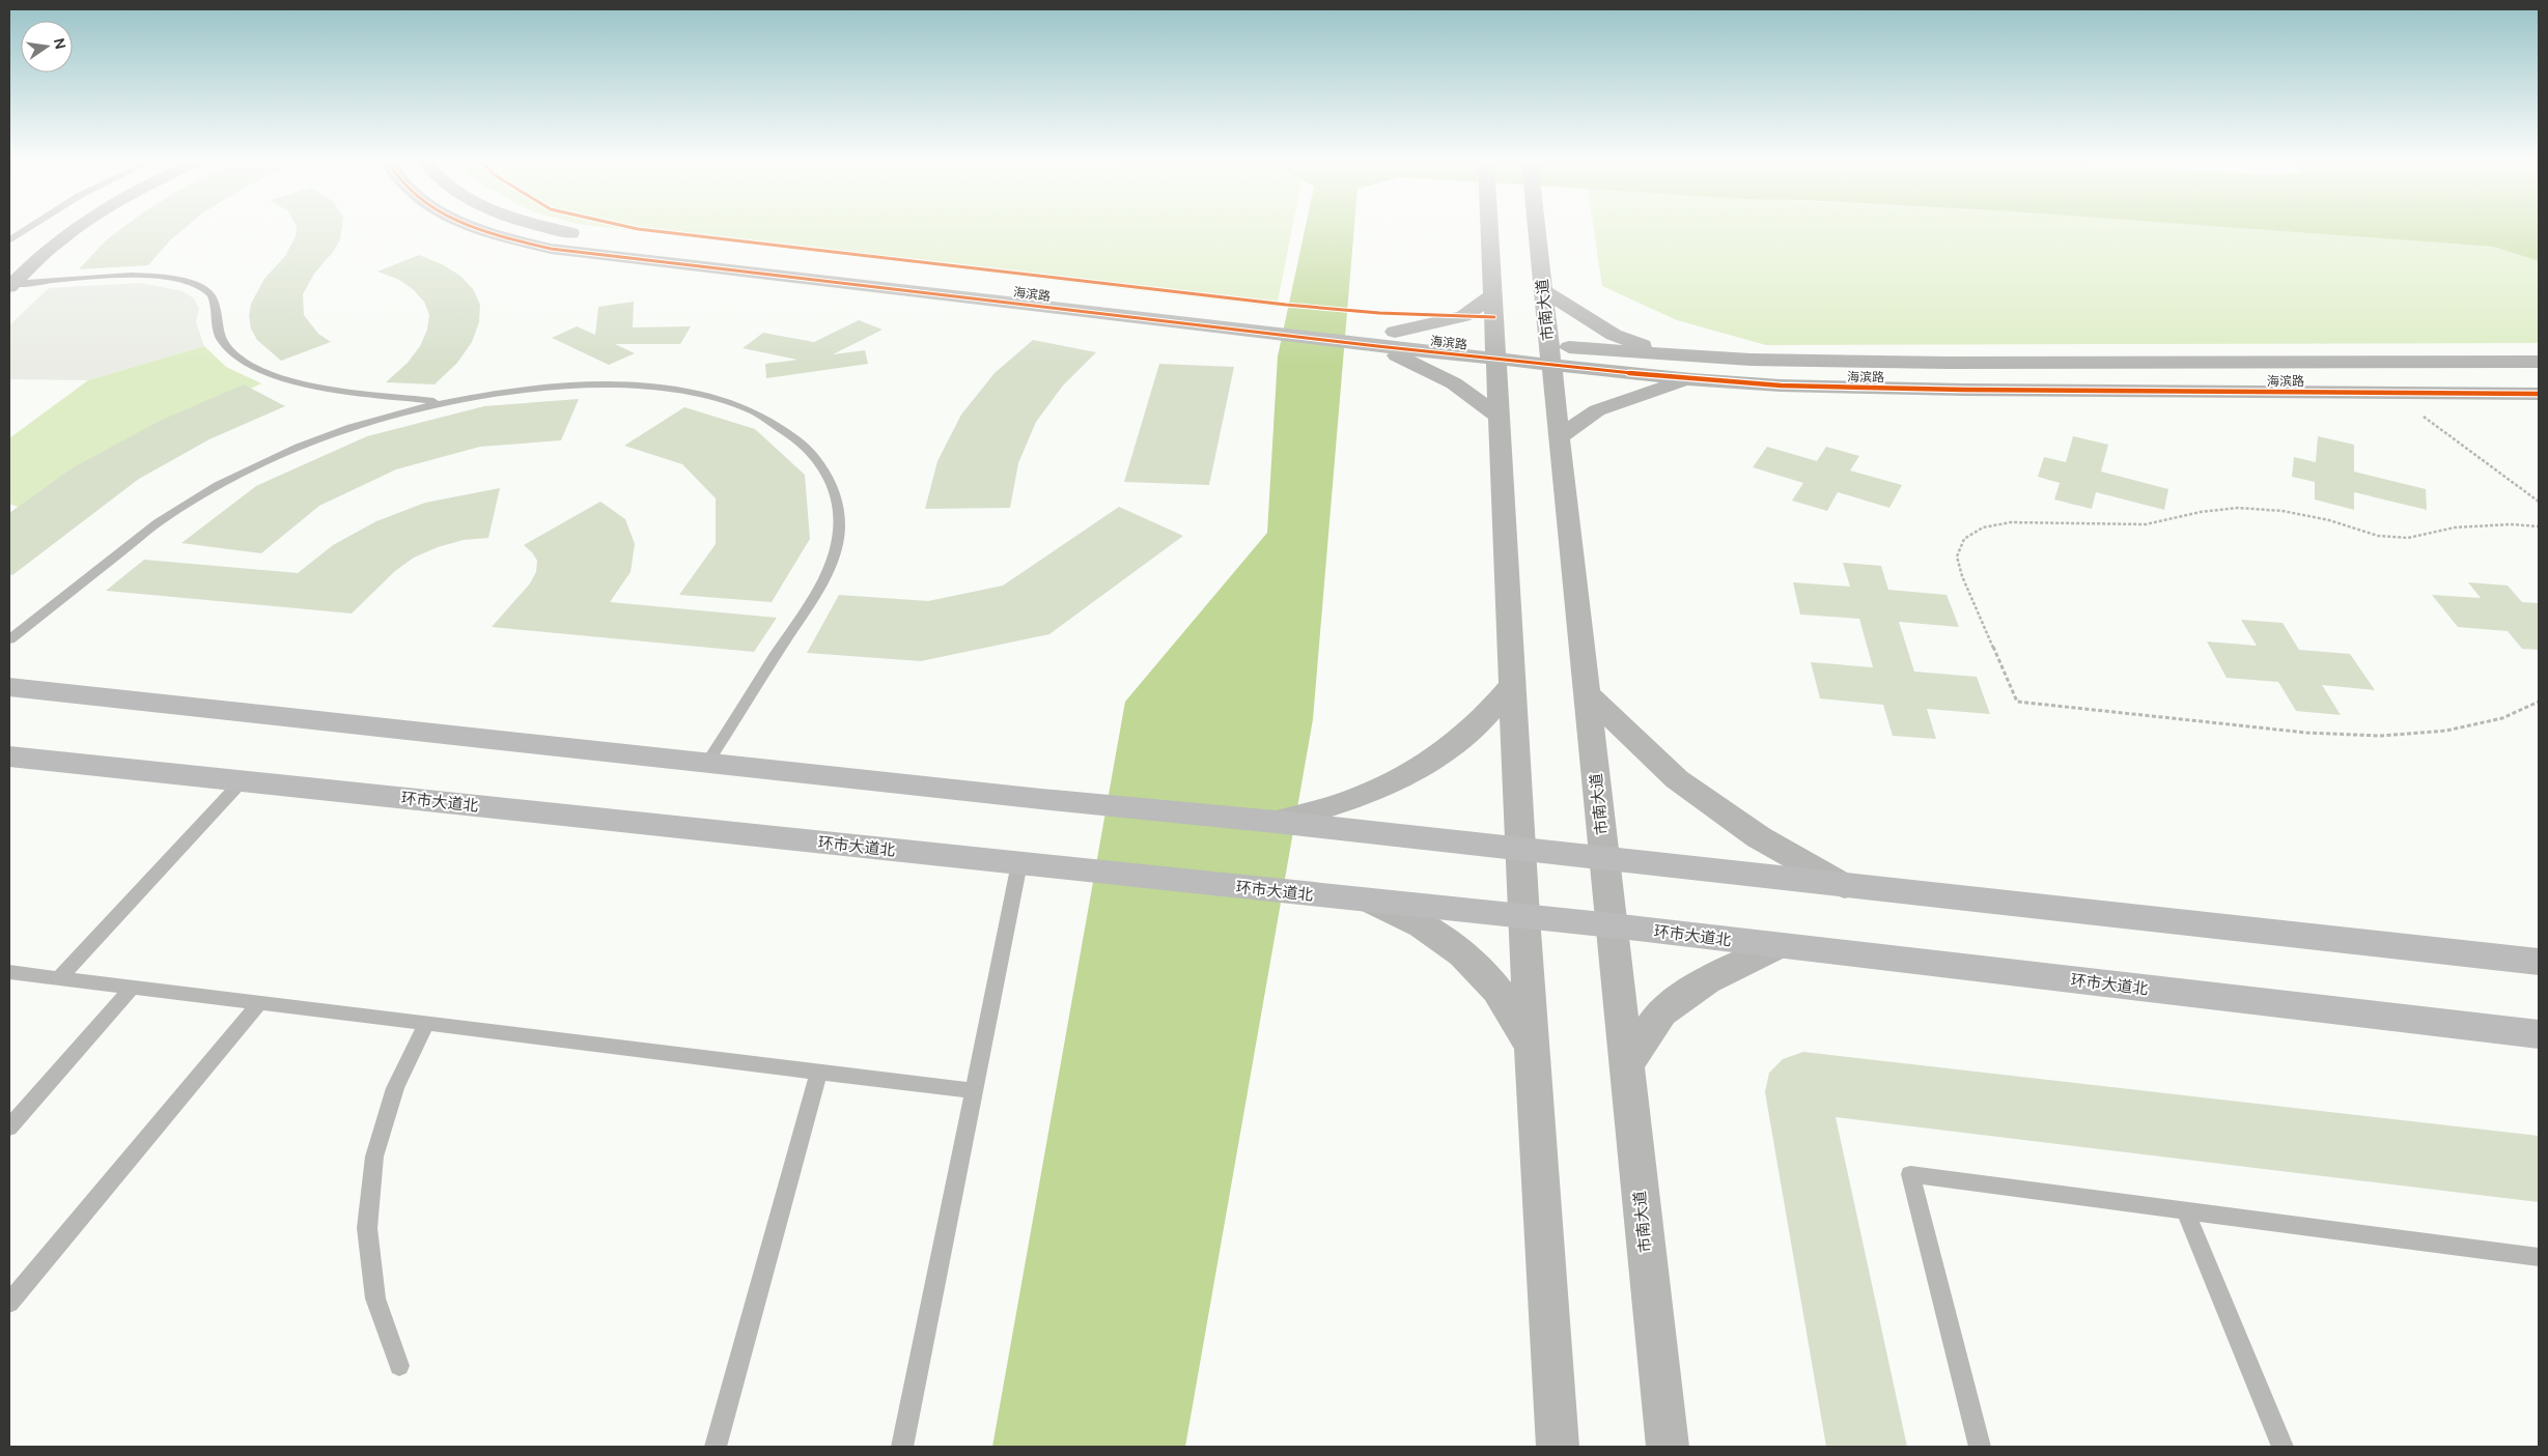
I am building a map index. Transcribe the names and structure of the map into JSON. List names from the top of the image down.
{
  "streets": {
    "main road": ["环市大道北"],
    "street": ["海滨路", "市南大道"]
  },
  "crossings": [
    ["海滨路", "市南大道"],
    ["市南大道", "环市大道北"]
  ],
  "north": "right"
}
